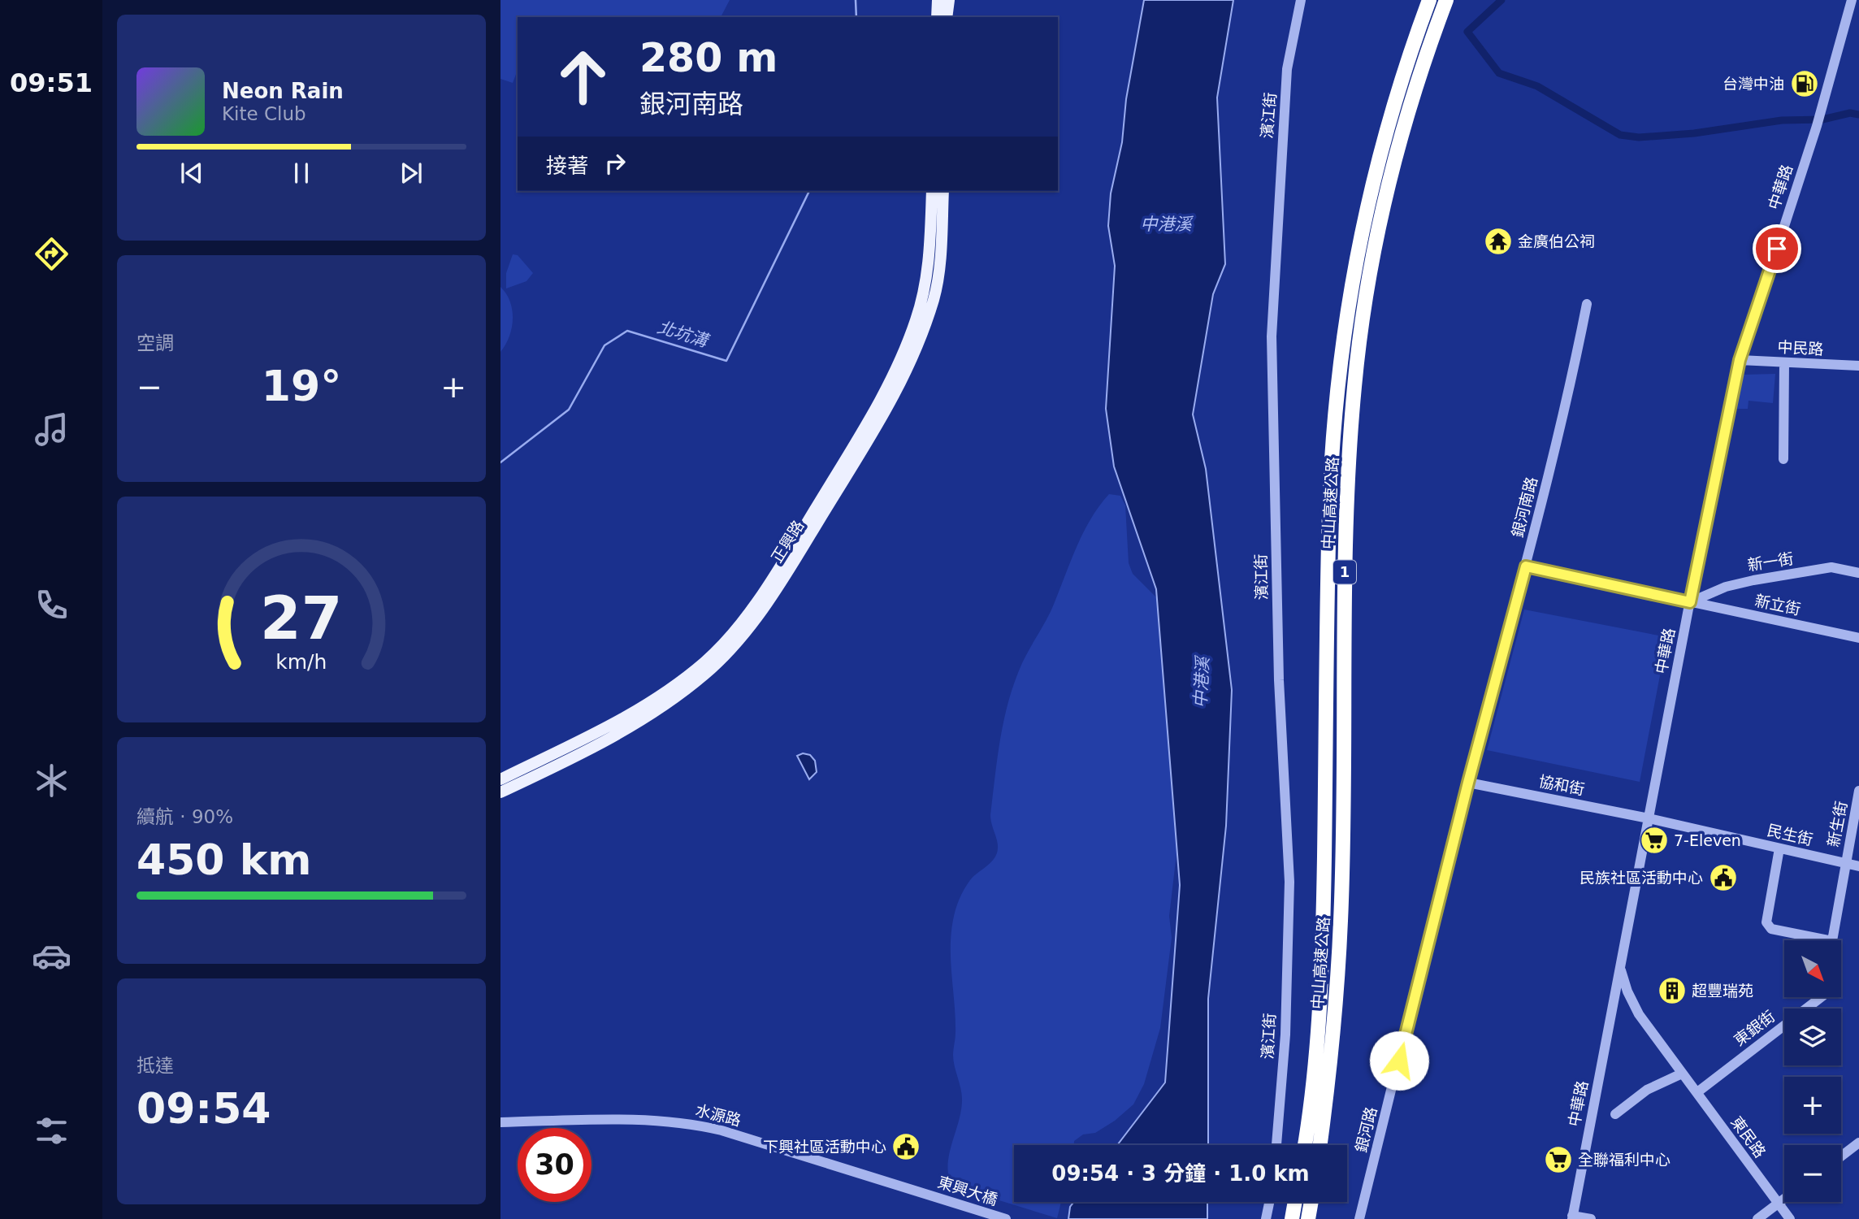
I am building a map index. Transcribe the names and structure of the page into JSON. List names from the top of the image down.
{
  "streets": {
    "highway": ["中山高速公路", "1"],
    "main road": ["正興路"],
    "street": [
      "濱江街",
      "中華路",
      "中民路",
      "銀河南路",
      "新一街",
      "新立街",
      "協和街",
      "新生街",
      "民生街",
      "東銀街",
      "水源路",
      "銀河路",
      "東民路",
      "東興大橋"
    ]
  },
  "crossings": [
    ["中華路", "中民路"],
    ["中華路", "新一街"],
    ["中華路", "新立街"],
    ["中華路", "協和街"],
    ["中華路", "民生街"],
    ["中華路", "東民路"],
    ["銀河南路", "新立街"],
    ["銀河南路", "協和街"],
    ["銀河南路", "銀河路"],
    ["新一街", "新立街"],
    ["協和街", "民生街"],
    ["協和街", "銀河路"],
    ["新生街", "民生街"],
    ["東銀街", "東民路"],
    ["水源路", "東興大橋"]
  ],
  "water": ["中港溪", "北坑溝"],
  "places": {
    "fuel station": ["台灣中油"],
    "temple": ["金廣伯公祠"],
    "supermarket": ["7-Eleven", "全聯福利中心"],
    "public building": ["民族社區活動中心", "下興社區活動中心"],
    "building": ["超豐瑞苑"]
  },
  "north": "bottom right",
  "page": {
    "tabs": "09:51",
    "turn": ["280 m", "銀河南路"],
    "song": ["Neon Rain", "Kite Club"],
    "then": "接著",
    "tile": [
      "空調",
      ["續航 · 90%", "450 km"],
      ["抵達", "09:54"]
    ],
    "heat": ["−", "19°", "+"],
    "map_buttons": ["+", "−"],
    "limit": "30",
    "trip": "09:54 · 3 分鐘 · 1.0 km",
    "gauge": ["27", "km/h"]
  }
}
